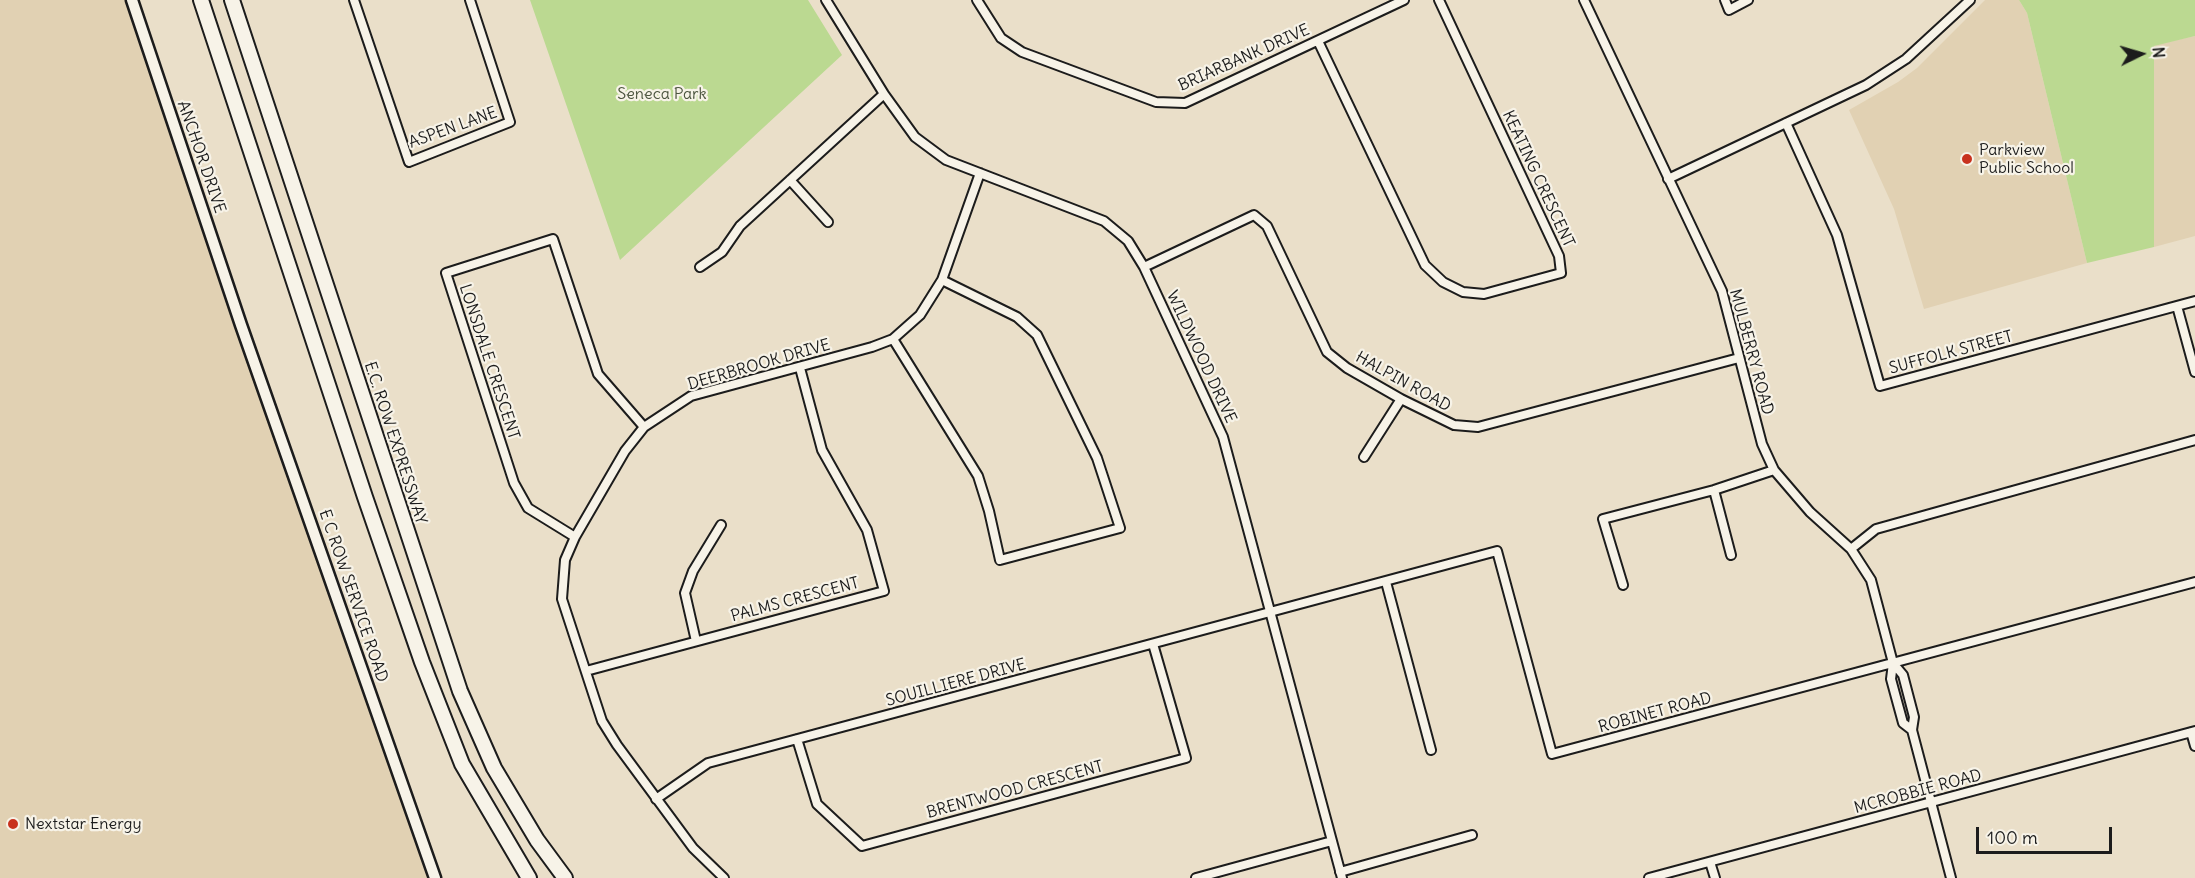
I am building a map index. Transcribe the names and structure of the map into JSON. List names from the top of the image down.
{
  "streets": {
    "highway": ["E.C. ROW EXPRESSWAY"],
    "street": [
      "BRIARBANK DRIVE",
      "ASPEN LANE",
      "ANCHOR DRIVE",
      "KEATING CRESCENT",
      "MULBERRY ROAD",
      "SUFFOLK STREET",
      "WILDWOOD DRIVE",
      "LONSDALE CRESCENT",
      "DEERBROOK DRIVE",
      "HALPIN ROAD",
      "E C ROW SERVICE ROAD",
      "PALMS CRESCENT",
      "SOUILLIERE DRIVE",
      "ROBINET ROAD",
      "BRENTWOOD CRESCENT",
      "MCROBBIE ROAD"
    ]
  },
  "crossings": [
    ["BRIARBANK DRIVE", "KEATING CRESCENT"],
    ["ANCHOR DRIVE", "E C ROW SERVICE ROAD"],
    ["MULBERRY ROAD", "HALPIN ROAD"],
    ["MULBERRY ROAD", "ROBINET ROAD"],
    ["MULBERRY ROAD", "MCROBBIE ROAD"],
    ["WILDWOOD DRIVE", "DEERBROOK DRIVE"],
    ["WILDWOOD DRIVE", "HALPIN ROAD"],
    ["WILDWOOD DRIVE", "SOUILLIERE DRIVE"],
    ["WILDWOOD DRIVE", "ROBINET ROAD"],
    ["LONSDALE CRESCENT", "DEERBROOK DRIVE"],
    ["DEERBROOK DRIVE", "PALMS CRESCENT"],
    ["DEERBROOK DRIVE", "SOUILLIERE DRIVE"],
    ["SOUILLIERE DRIVE", "ROBINET ROAD"],
    ["SOUILLIERE DRIVE", "BRENTWOOD CRESCENT"]
  ],
  "parks": ["Seneca Park"],
  "places": ["Parkview Public School", "Nextstar Energy"],
  "scale_bar": "100 m",
  "north": "right"
}
